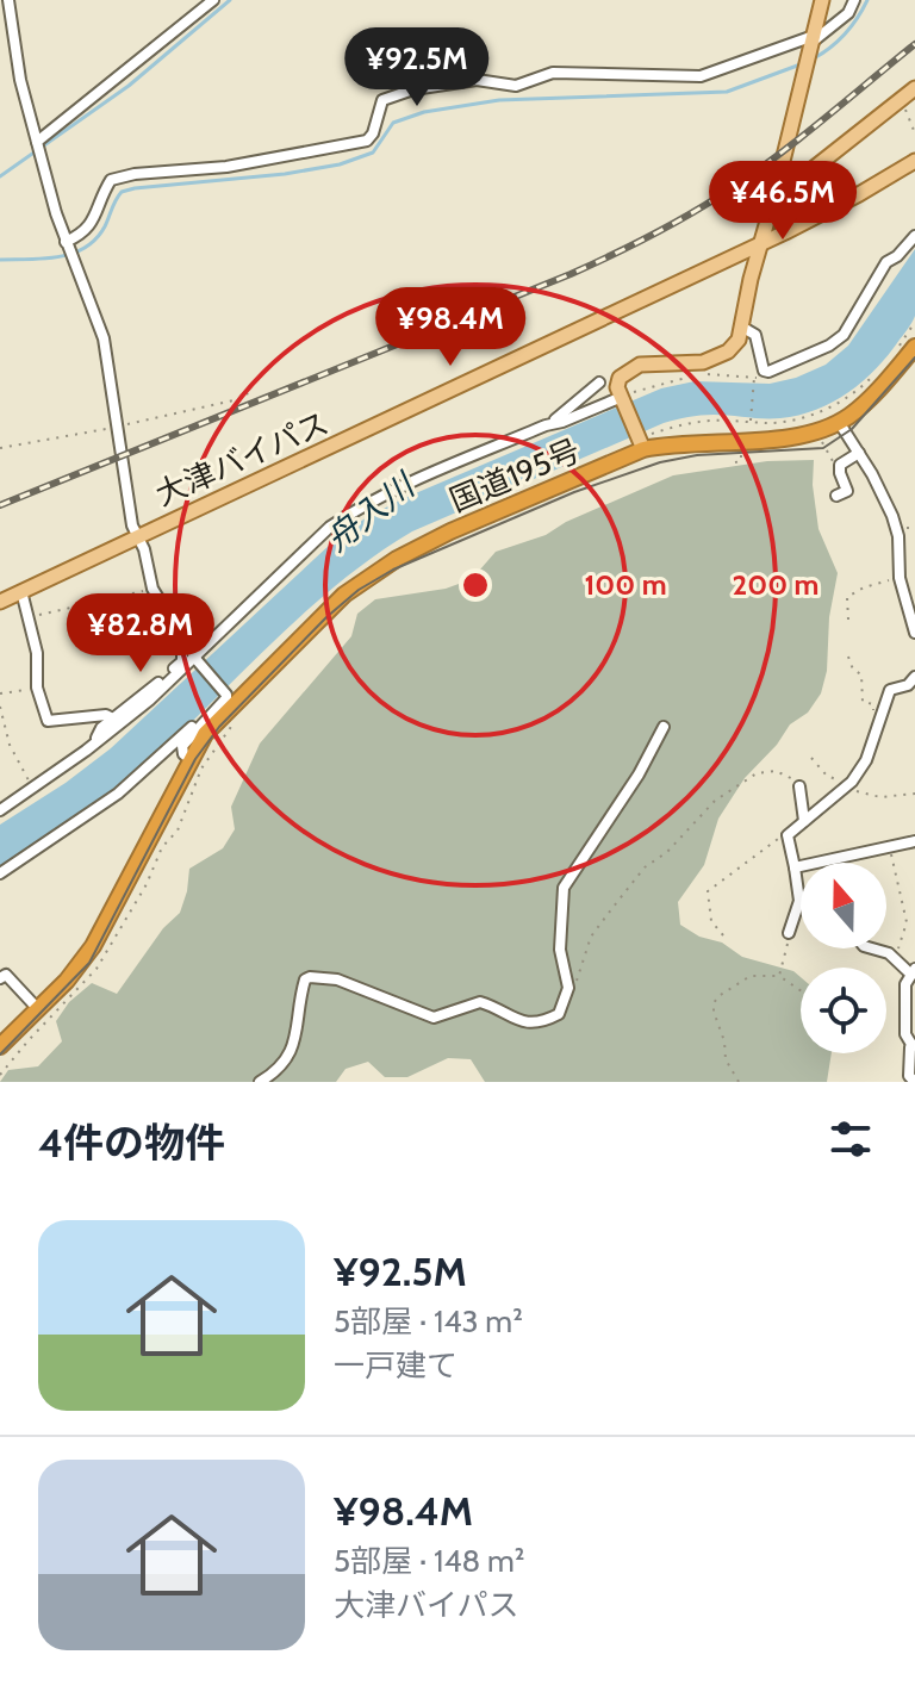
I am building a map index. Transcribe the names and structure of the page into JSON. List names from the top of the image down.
{
  "streets": {
    "highway": ["国道195号"],
    "main road": ["大津バイパス"]
  },
  "water": ["舟入川"],
  "north": "top",
  "page": {
    "price": [
      "¥92.5M",
      "¥46.5M",
      "¥98.4M",
      "¥82.8M"
    ],
    "heading": "4件の物件",
    "list": [
      {
        "name": "¥92.5M",
        "note": "5部屋 · 143 m² · 一戸建て"
      },
      {
        "name": "¥98.4M",
        "note": "5部屋 · 148 m² · 大津バイパス"
      }
    ]
  },
  "rings": ["100 m", "200 m"]
}
